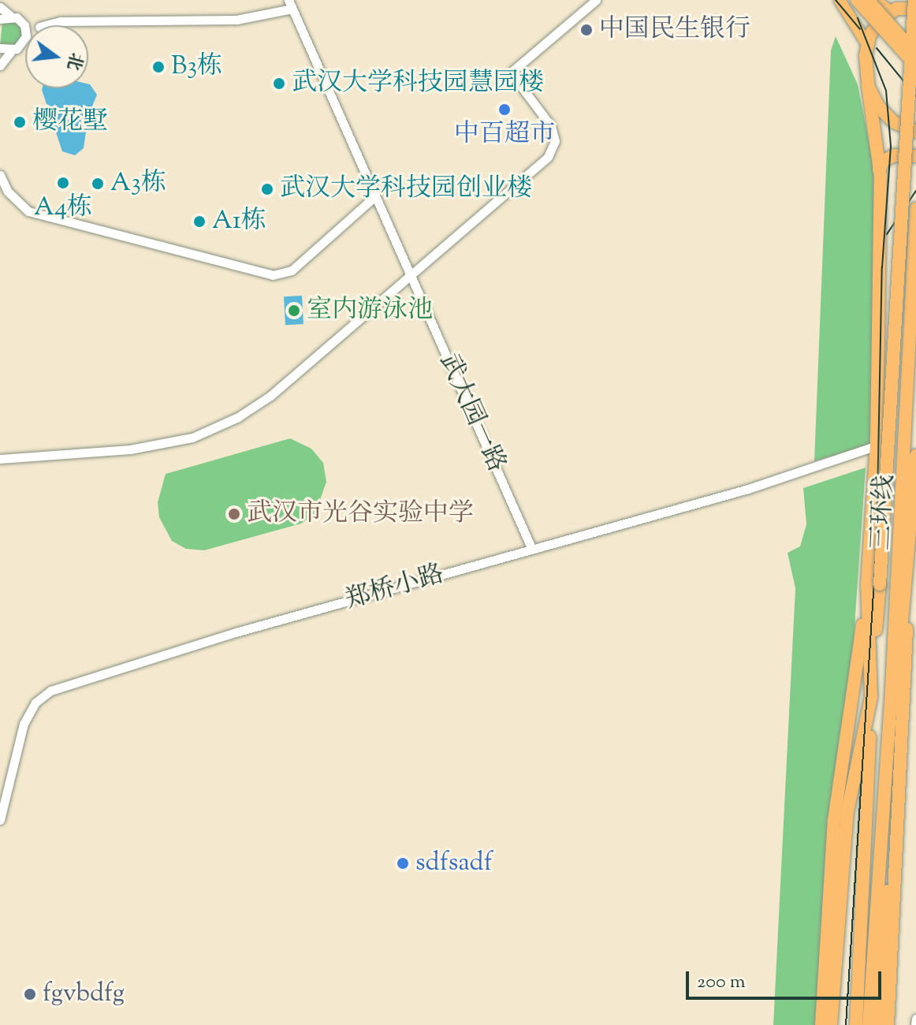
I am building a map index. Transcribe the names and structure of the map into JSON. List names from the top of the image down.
{
  "streets": {
    "highway": ["三环线"],
    "street": ["武大园一路", "郑桥小路"]
  },
  "crossings": [
    ["武大园一路", "郑桥小路"]
  ],
  "places": [
    "中国民生银行",
    "B3栋",
    "武汉大学科技园慧园楼",
    "中百超市",
    "樱花墅",
    "A4栋",
    "A3栋",
    "武汉大学科技园创业楼",
    "A1栋",
    "室内游泳池",
    "武汉市光谷实验中学",
    "sdfsadf",
    "fgvbdfg"
  ],
  "scale_bar": "200 m",
  "north": "right"
}
